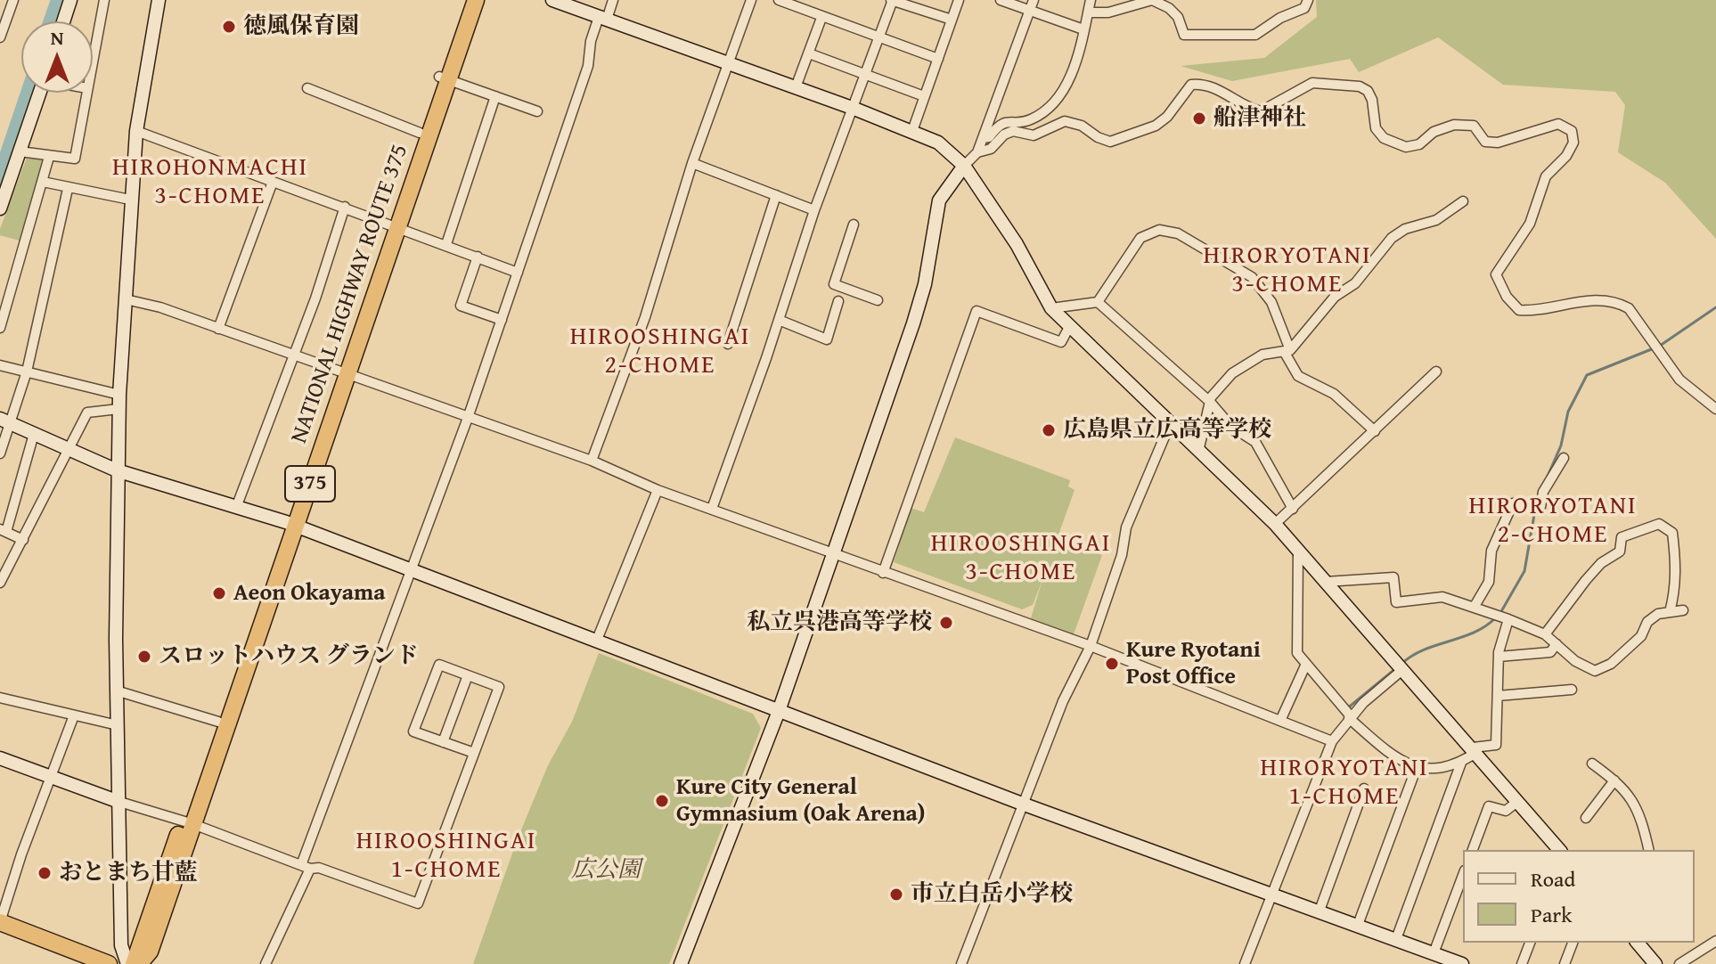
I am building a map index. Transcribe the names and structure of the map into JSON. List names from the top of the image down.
{
  "streets": {
    "highway": ["NATIONAL HIGHWAY ROUTE 375", "375"]
  },
  "districts": [
    "HIROHONMACHI 3-CHOME",
    "HIRORYOTANI 3-CHOME",
    "HIROOSHINGAI 2-CHOME",
    "HIRORYOTANI 2-CHOME",
    "HIROOSHINGAI 3-CHOME",
    "HIRORYOTANI 1-CHOME",
    "HIROOSHINGAI 1-CHOME"
  ],
  "parks": ["広公園"],
  "places": [
    "徳風保育園",
    "船津神社",
    "広島県立広高等学校",
    "Aeon Okayama",
    "私立呉港高等学校",
    "スロットハウス グランド",
    "Kure Ryotani Post Office",
    "Kure City General Gymnasium (Oak Arena)",
    "おとまち甘藍",
    "市立白岳小学校"
  ],
  "legend": ["Road", "Park"],
  "north": "top"
}
